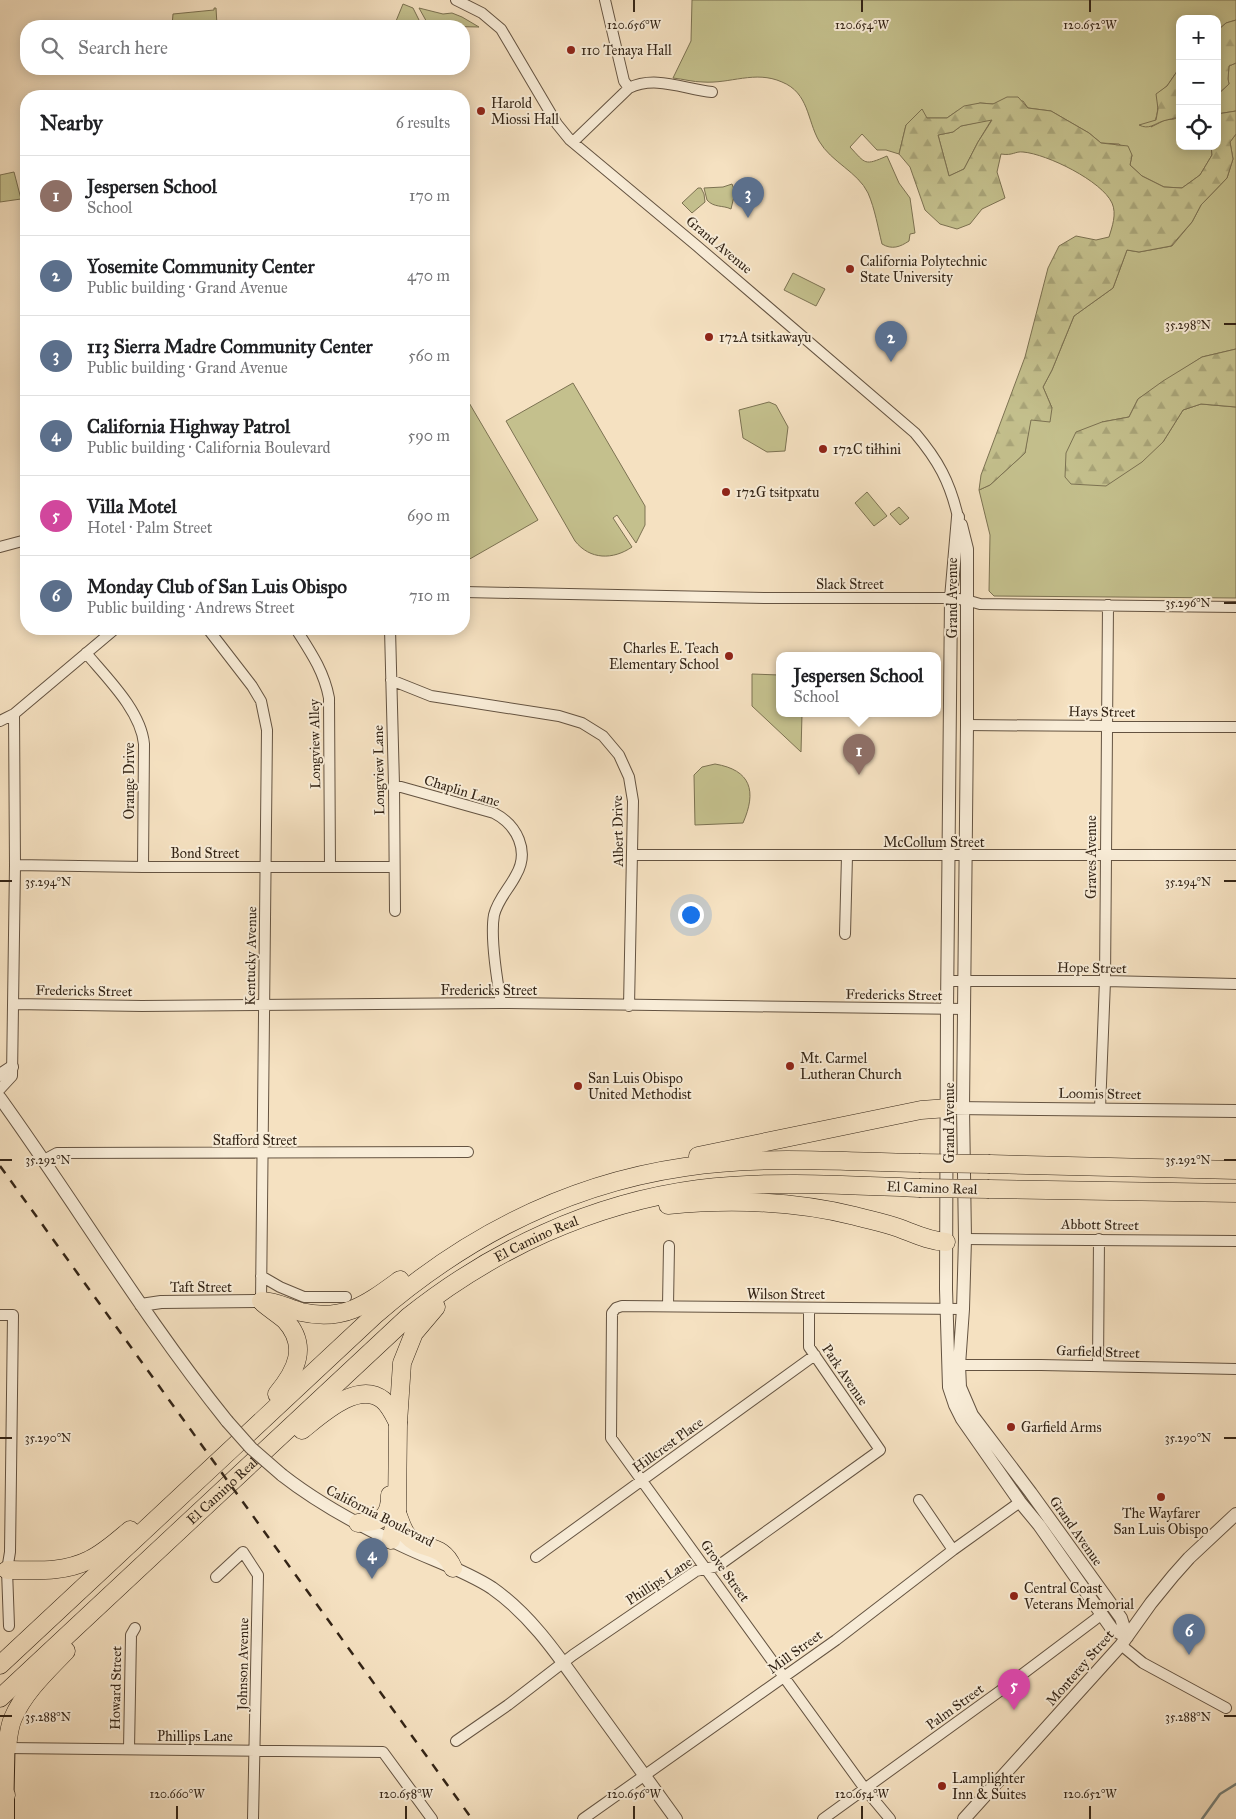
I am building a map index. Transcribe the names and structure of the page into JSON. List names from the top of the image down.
{
  "streets": {
    "highway": ["El Camino Real"],
    "street": [
      "Grand Avenue",
      "Slack Street",
      "Hays Street",
      "Longview Alley",
      "Longview Lane",
      "Orange Drive",
      "Chaplin Lane",
      "Albert Drive",
      "McCollum Street",
      "Bond Street",
      "Graves Avenue",
      "Kentucky Avenue",
      "Hope Street",
      "Fredericks Street",
      "Loomis Street",
      "Stafford Street",
      "Abbott Street",
      "Taft Street",
      "Wilson Street",
      "Garfield Street",
      "Park Avenue",
      "Hillcrest Place",
      "California Boulevard",
      "Grove Street",
      "Phillips Lane",
      "Mill Street",
      "Johnson Avenue",
      "Monterey Street",
      "Howard Street",
      "Palm Street"
    ]
  },
  "crossings": [
    ["Grand Avenue", "Slack Street"],
    ["Grand Avenue", "Hays Street"],
    ["Grand Avenue", "McCollum Street"],
    ["Grand Avenue", "Hope Street"],
    ["Grand Avenue", "Fredericks Street"],
    ["Grand Avenue", "Loomis Street"],
    ["Grand Avenue", "Abbott Street"],
    ["Grand Avenue", "Wilson Street"],
    ["Grand Avenue", "Garfield Street"],
    ["Grand Avenue", "Mill Street"],
    ["Grand Avenue", "Monterey Street"],
    ["Grand Avenue", "Palm Street"],
    ["Slack Street", "Graves Avenue"],
    ["Hays Street", "Graves Avenue"],
    ["Longview Alley", "Bond Street"],
    ["Longview Lane", "Chaplin Lane"],
    ["Longview Lane", "Albert Drive"],
    ["Longview Lane", "Bond Street"],
    ["Orange Drive", "Bond Street"],
    ["Chaplin Lane", "Fredericks Street"],
    ["Albert Drive", "McCollum Street"],
    ["Albert Drive", "Fredericks Street"],
    ["McCollum Street", "Graves Avenue"],
    ["Bond Street", "Kentucky Avenue"],
    ["Graves Avenue", "Hope Street"],
    ["Graves Avenue", "Loomis Street"],
    ["Kentucky Avenue", "Fredericks Street"],
    ["Kentucky Avenue", "Stafford Street"],
    ["Kentucky Avenue", "Taft Street"],
    ["Stafford Street", "California Boulevard"],
    ["Taft Street", "California Boulevard"],
    ["Wilson Street", "Park Avenue"],
    ["Wilson Street", "Grove Street"],
    ["Park Avenue", "Hillcrest Place"],
    ["Park Avenue", "Phillips Lane"],
    ["Hillcrest Place", "Grove Street"],
    ["California Boulevard", "Phillips Lane"],
    ["California Boulevard", "Mill Street"],
    ["Grove Street", "Phillips Lane"],
    ["Grove Street", "Mill Street"],
    ["Grove Street", "Palm Street"],
    ["Phillips Lane", "Johnson Avenue"],
    ["Phillips Lane", "Howard Street"]
  ],
  "places": [
    "110 Tenaya Hall",
    "Harold Miossi Hall",
    "California Polytechnic State University",
    "172A tsɨtkawayu",
    "172C tiłhini",
    "172G tsɨtpxatu",
    "Charles E. Teach Elementary School",
    "Mt. Carmel Lutheran Church",
    "San Luis Obispo United Methodist",
    "Garfield Arms",
    "The Wayfarer San Luis Obispo",
    "Central Coast Veterans Memorial",
    "Lamplighter Inn & Suites"
  ],
  "page": {
    "map_buttons": ["+", "−"],
    "search": "Search here",
    "heading": ["Nearby", "6 results"],
    "list": [
      {
        "mark": "1",
        "name": "Jespersen School",
        "note": "School",
        "value": "170 m"
      },
      {
        "mark": "2",
        "name": "Yosemite Community Center",
        "note": "Public building · Grand Avenue",
        "value": "470 m"
      },
      {
        "mark": "3",
        "name": "113 Sierra Madre Community Center",
        "note": "Public building · Grand Avenue",
        "value": "560 m"
      },
      {
        "mark": "4",
        "name": "California Highway Patrol",
        "note": "Public building · California Boulevard",
        "value": "590 m"
      },
      {
        "mark": "5",
        "name": "Villa Motel",
        "note": "Hotel · Palm Street",
        "value": "690 m"
      },
      {
        "mark": "6",
        "name": "Monday Club of San Luis Obispo",
        "note": "Public building · Andrews Street",
        "value": "710 m"
      }
    ],
    "pins": [
      "3",
      "2",
      "1",
      "4",
      "6",
      "5"
    ],
    "popup": ["Jespersen School", "School"]
  },
  "coordinates": [
    "120.656°W",
    "120.654°W",
    "120.652°W",
    "35.298°N",
    "35.296°N",
    "35.294°N",
    "35.292°N",
    "35.290°N",
    "35.288°N",
    "120.660°W",
    "120.658°W"
  ]
}
